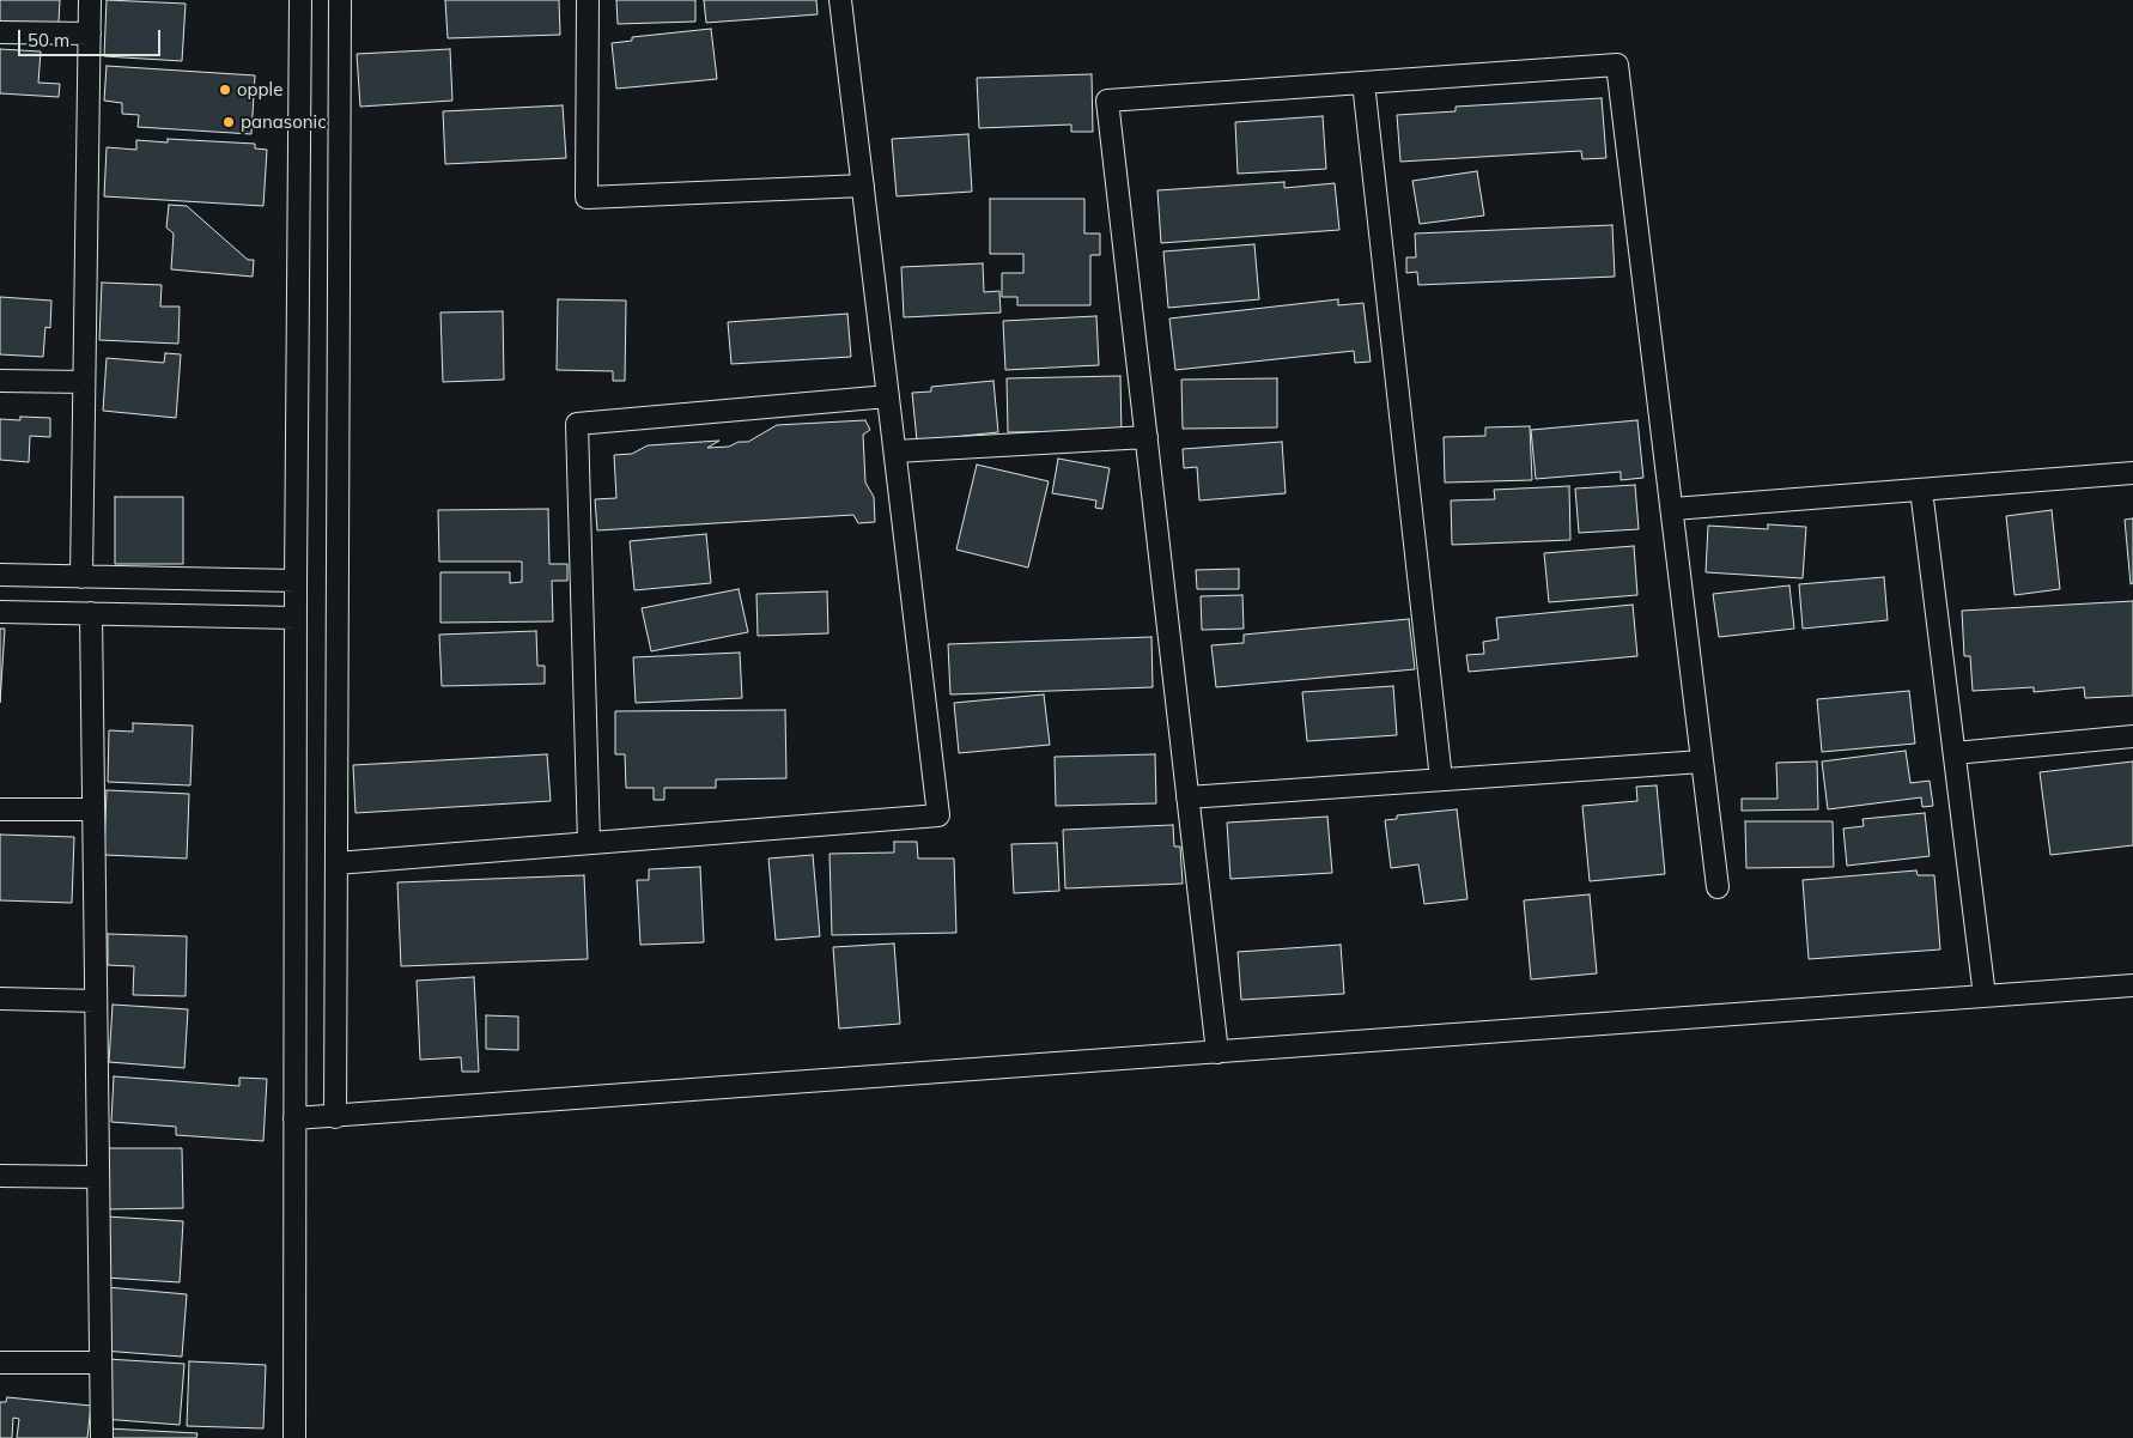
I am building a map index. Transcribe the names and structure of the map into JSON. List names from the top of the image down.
{
  "places": ["opple", "panasonic"],
  "scale_bar": "50 m"
}
